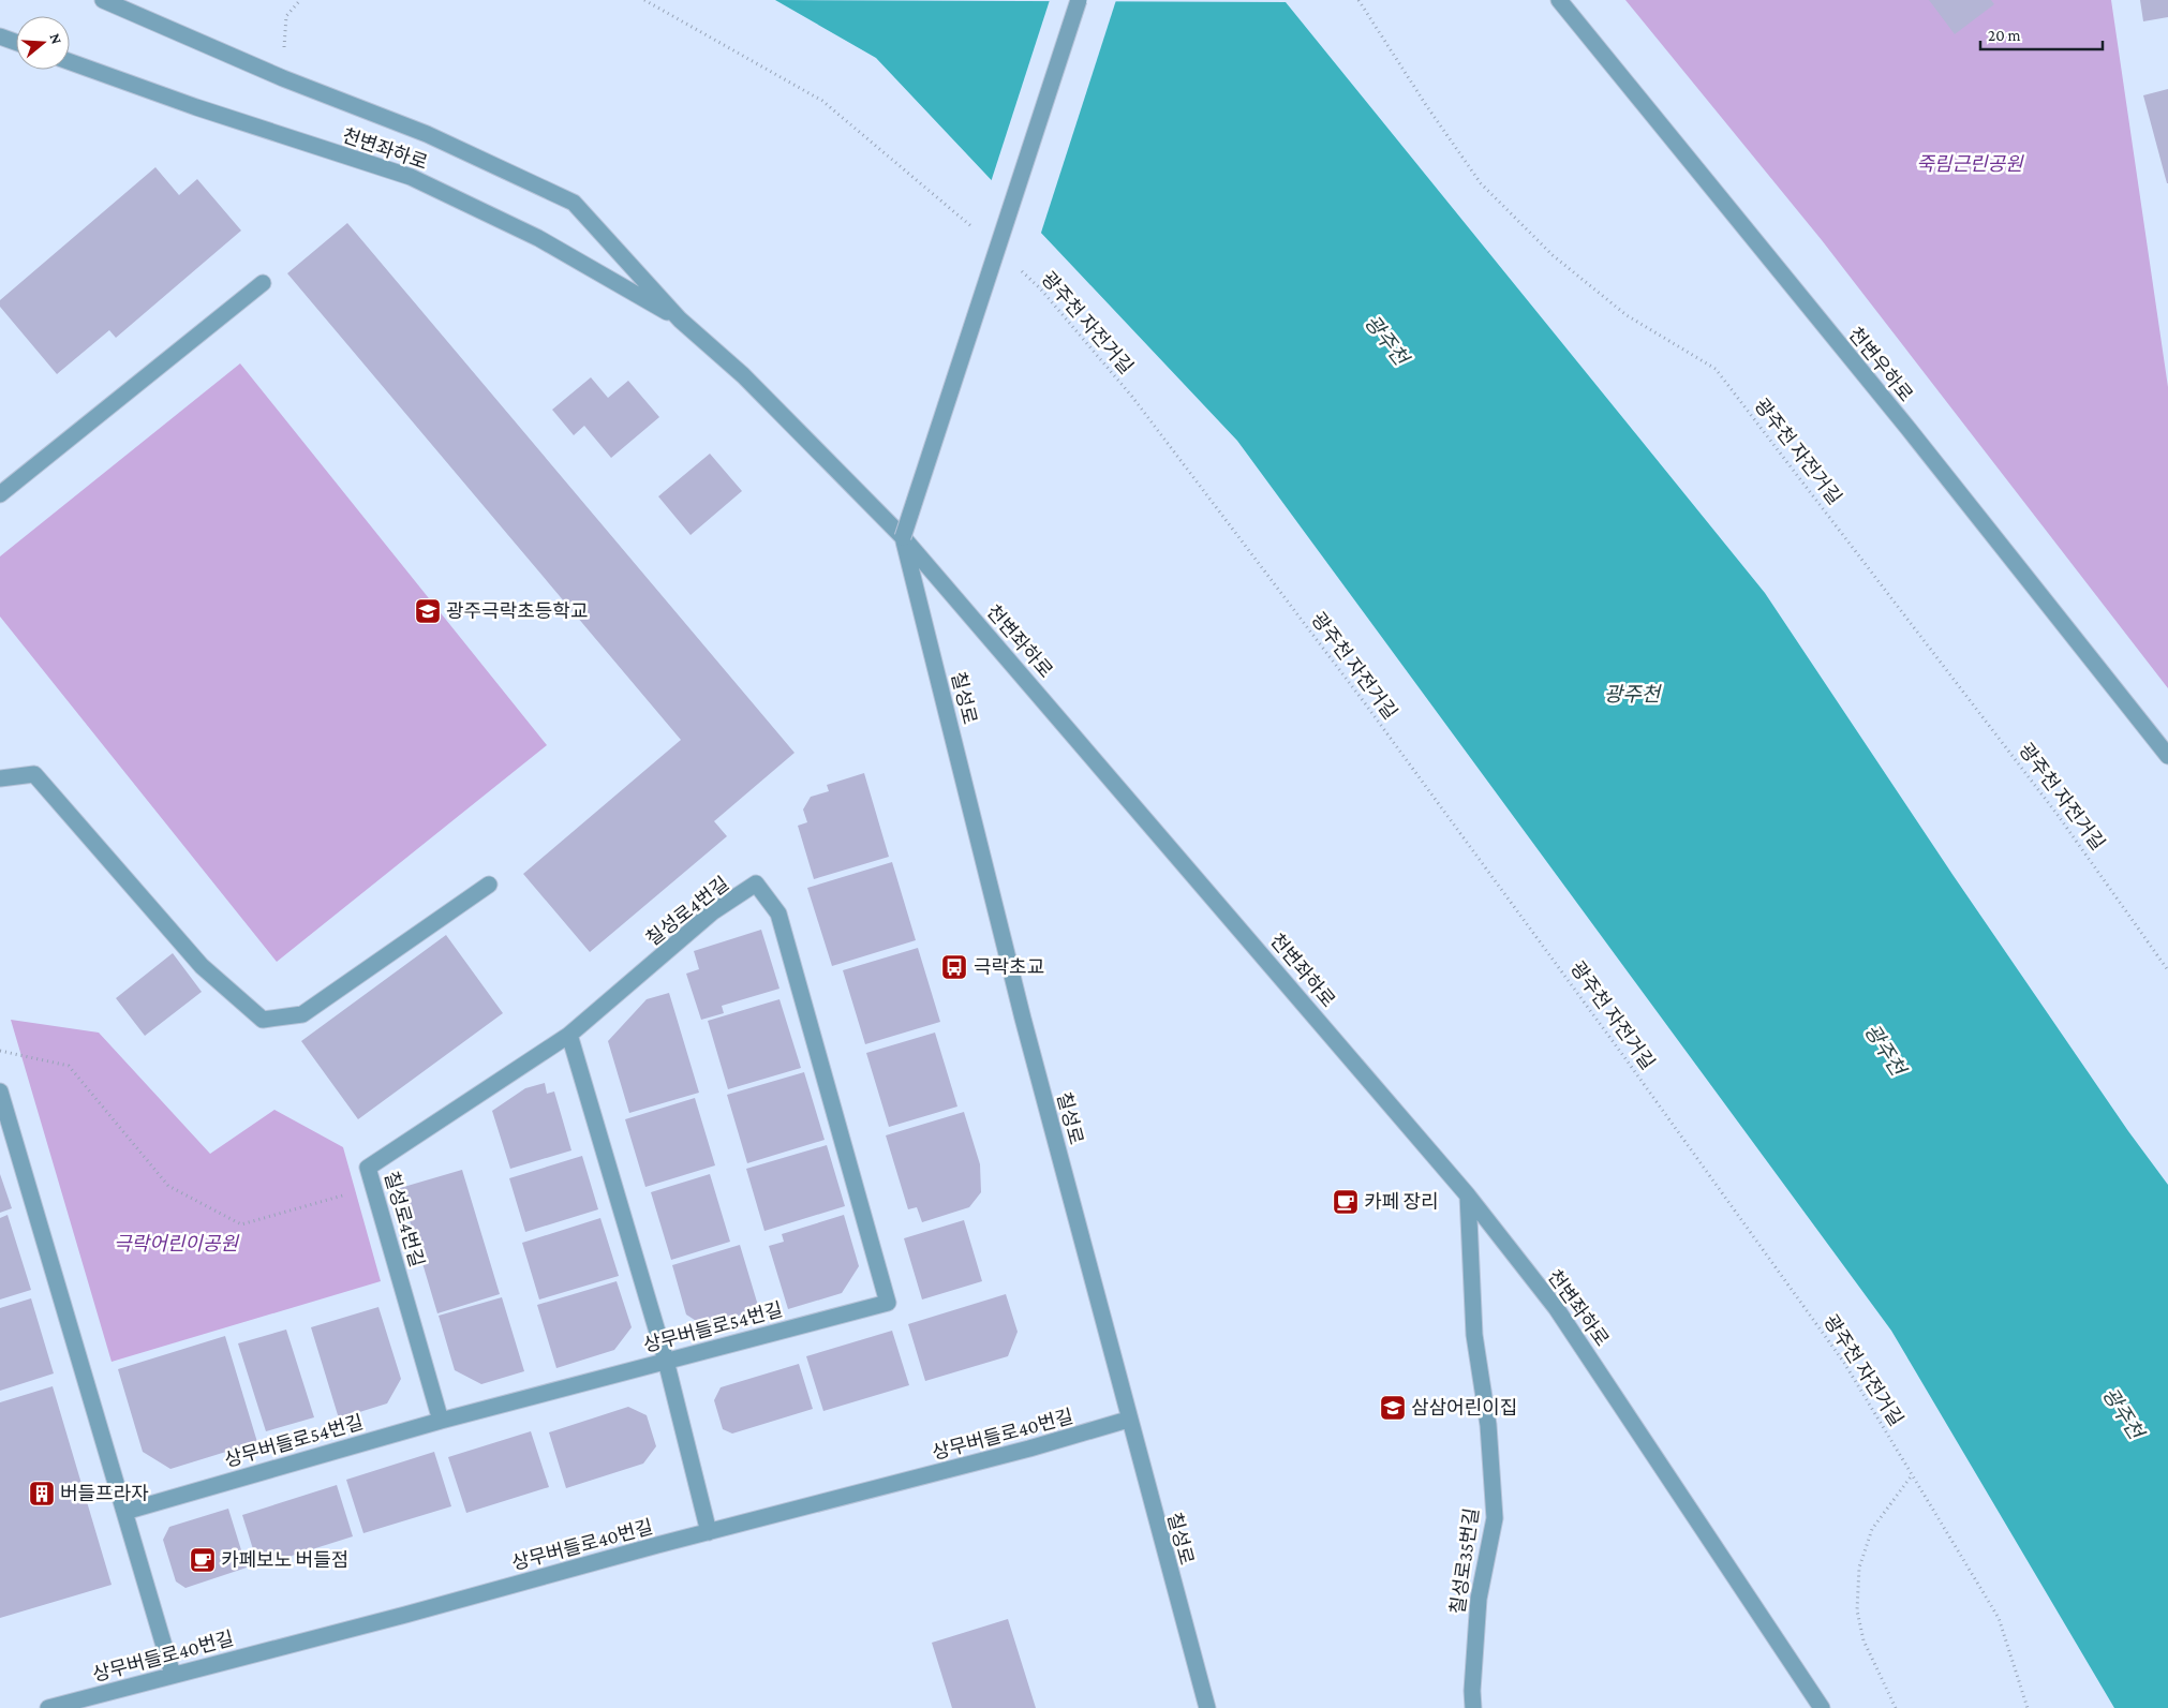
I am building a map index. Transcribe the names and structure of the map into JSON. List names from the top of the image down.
{
  "streets": {
    "street": [
      "천변좌하로",
      "천변우하로",
      "칠성로",
      "칠성로4번길",
      "상무버들로54번길",
      "상무버들로40번길",
      "칠성로35번길"
    ],
    "path": ["광주천 자전거길"]
  },
  "crossings": [
    ["천변좌하로", "칠성로"],
    ["천변좌하로", "칠성로35번길"],
    ["칠성로", "상무버들로40번길"],
    ["칠성로4번길", "상무버들로54번길"]
  ],
  "water": ["광주천"],
  "parks": ["죽림근린공원", "극락어린이공원"],
  "places": {
    "school or university": ["광주극락초등학교", "삼삼어린이집"],
    "bus stop": ["극락초교"],
    "cafe": ["카페 장리", "카페보노 버들점"],
    "building": ["버들프라자"]
  },
  "scale_bar": "20 m",
  "north": "right"
}
